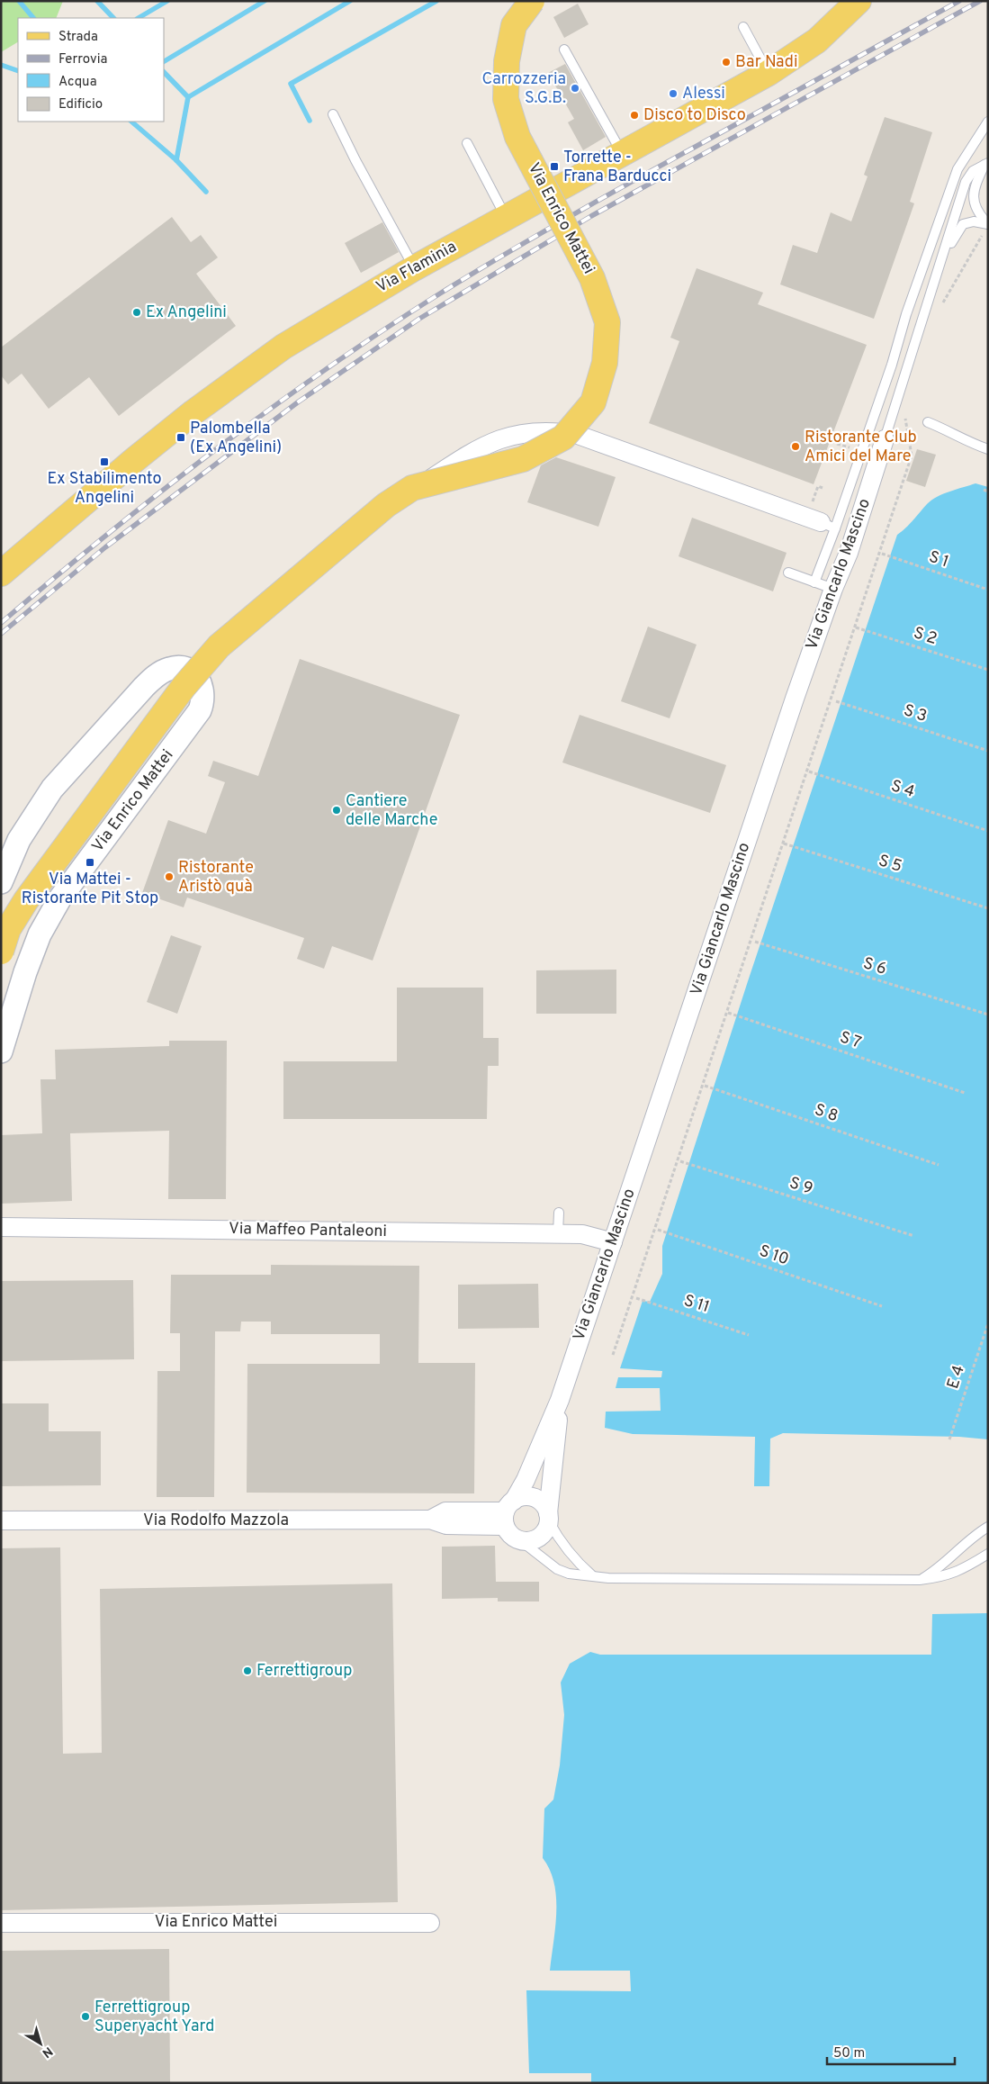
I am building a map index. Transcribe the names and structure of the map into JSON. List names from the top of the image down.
{
  "streets": {
    "main road": ["Via Enrico Mattei", "Via Flaminia"],
    "street": ["Via Giancarlo Mascino", "Via Maffeo Pantaleoni", "Via Rodolfo Mazzola"],
    "path": [
      "S 1",
      "S 2",
      "S 3",
      "S 4",
      "S 5",
      "S 6",
      "S 7",
      "S 8",
      "S 9",
      "S 10",
      "S 11",
      "E 4"
    ]
  },
  "crossings": [
    ["Via Giancarlo Mascino", "Via Maffeo Pantaleoni"],
    ["Via Giancarlo Mascino", "Via Rodolfo Mazzola"]
  ],
  "places": {
    "other": [
      "Bar Nadi",
      "Carrozzeria S.G.B.",
      "Alessi",
      "Disco to Disco",
      "Ex Angelini",
      "Ristorante Club Amici del Mare",
      "Cantiere delle Marche",
      "Ristorante Aristò quà",
      "Ferrettigroup",
      "Ferrettigroup Superyacht Yard"
    ],
    "transit": [
      "Torrette - Frana Barducci",
      "Palombella (Ex Angelini)",
      "Ex Stabilimento Angelini",
      "Via Mattei - Ristorante Pit Stop"
    ]
  },
  "legend": [
    "Strada",
    "Ferrovia",
    "Acqua",
    "Edificio"
  ],
  "scale_bar": "50 m",
  "north": "bottom right"
}
